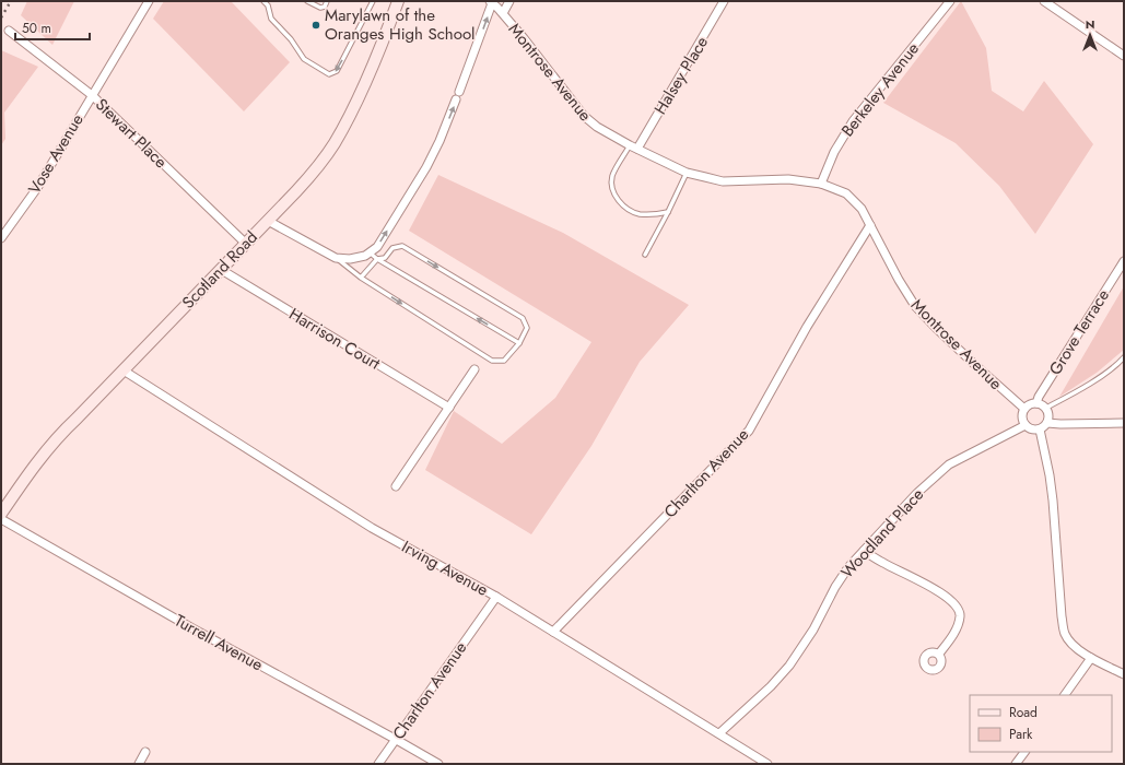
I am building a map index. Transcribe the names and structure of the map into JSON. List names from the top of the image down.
{
  "streets": {
    "main road": ["Scotland Road"],
    "street": [
      "Montrose Avenue",
      "Halsey Place",
      "Berkeley Avenue",
      "Stewart Place",
      "Vose Avenue",
      "Grove Terrace",
      "Harrison Court",
      "Charlton Avenue",
      "Woodland Place",
      "Irving Avenue",
      "Turrell Avenue"
    ]
  },
  "crossings": [
    ["Montrose Avenue", "Halsey Place"],
    ["Montrose Avenue", "Berkeley Avenue"],
    ["Montrose Avenue", "Grove Terrace"],
    ["Montrose Avenue", "Charlton Avenue"],
    ["Montrose Avenue", "Woodland Place"],
    ["Stewart Place", "Vose Avenue"],
    ["Stewart Place", "Scotland Road"],
    ["Scotland Road", "Harrison Court"],
    ["Scotland Road", "Irving Avenue"],
    ["Grove Terrace", "Woodland Place"],
    ["Charlton Avenue", "Irving Avenue"],
    ["Charlton Avenue", "Turrell Avenue"],
    ["Woodland Place", "Irving Avenue"]
  ],
  "places": ["Marylawn of the Oranges High School"],
  "legend": ["Road", "Park"],
  "scale_bar": "50 m",
  "north": "top"
}
